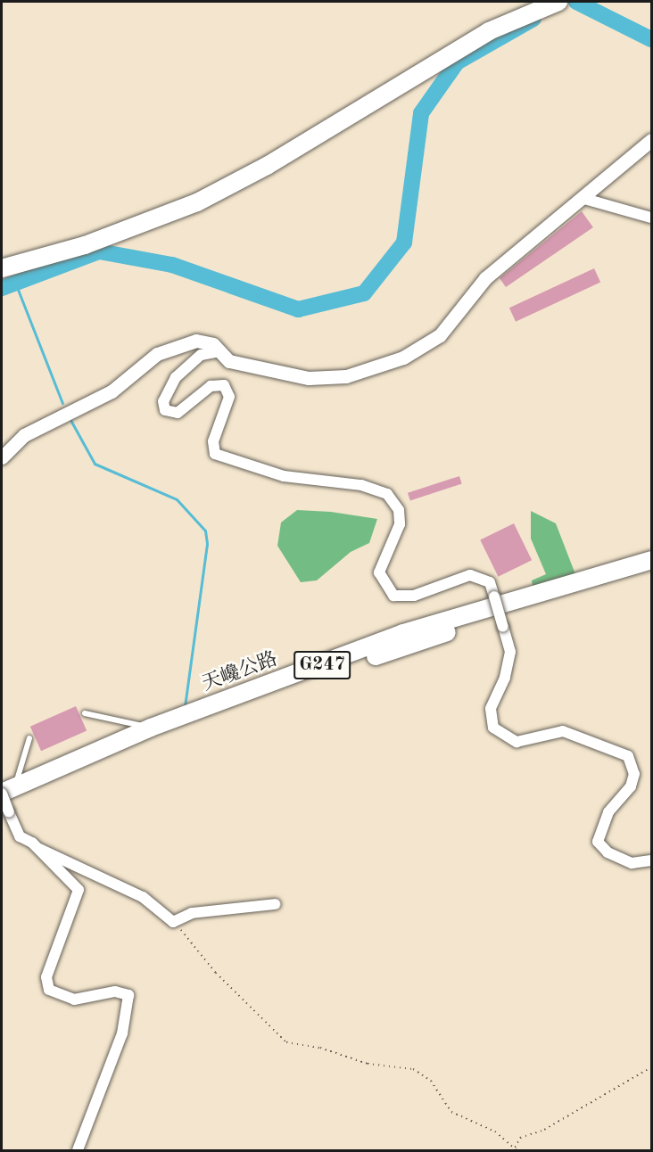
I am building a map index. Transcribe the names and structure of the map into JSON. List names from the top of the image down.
{
  "streets": {
    "highway": ["G247", "天巉公路"]
  }
}
